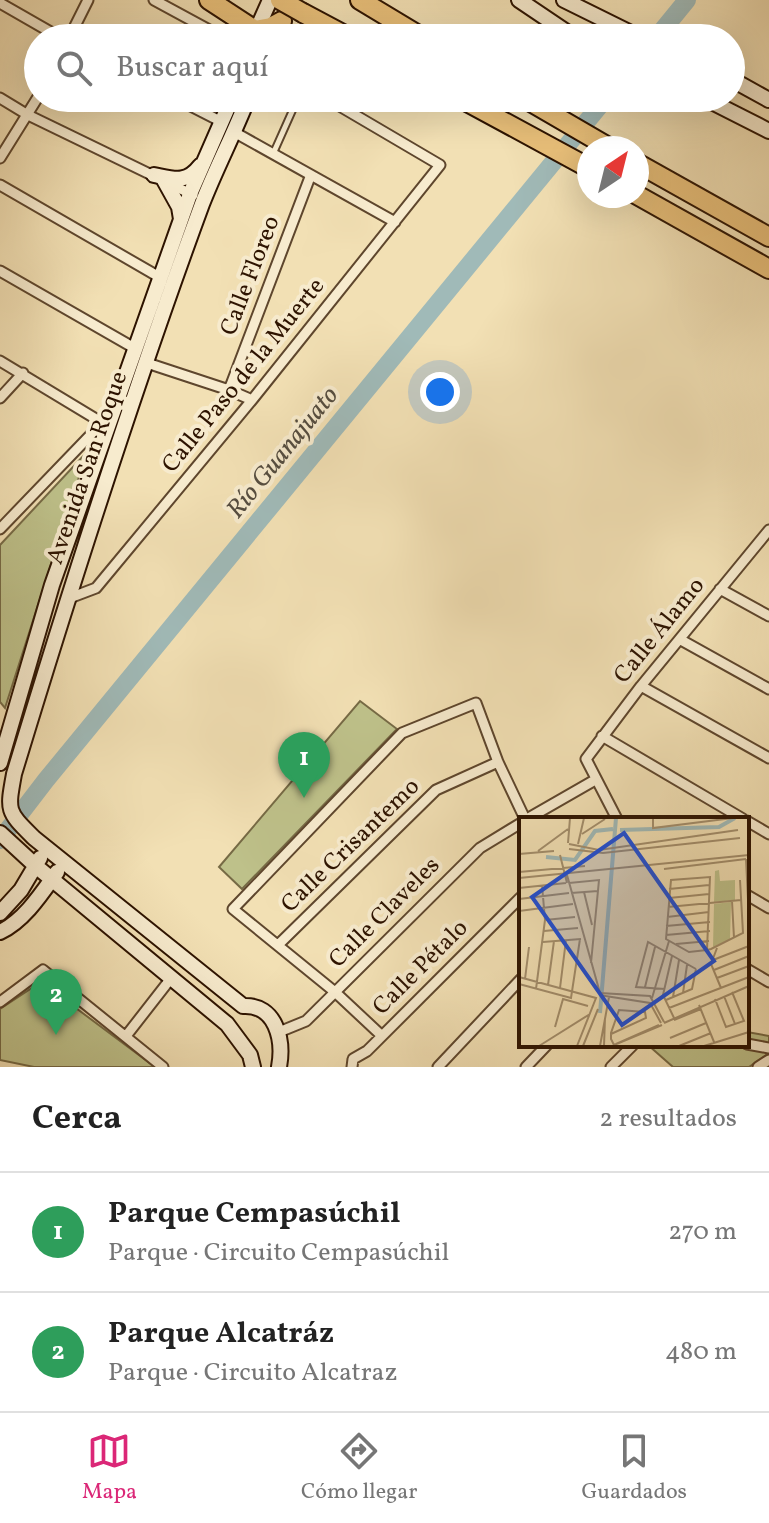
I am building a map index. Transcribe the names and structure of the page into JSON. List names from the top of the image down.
{
  "streets": {
    "street": [
      "Calle Floreo",
      "Calle Paso de la Muerte",
      "Avenida San Roque",
      "Calle Álamo",
      "Calle Crisantemo",
      "Calle Claveles",
      "Calle Pétalo"
    ]
  },
  "crossings": [
    ["Calle Paso de la Muerte", "Avenida San Roque"],
    ["Avenida San Roque", "Calle Claveles"],
    ["Calle Álamo", "Calle Claveles"]
  ],
  "water": ["Río Guanajuato"],
  "north": "top right",
  "page": {
    "search": "Buscar aquí",
    "pins": ["1", "2"],
    "heading": ["Cerca", "2 resultados"],
    "list": [
      {
        "mark": "1",
        "name": "Parque Cempasúchil",
        "note": "Parque · Circuito Cempasúchil",
        "value": "270 m"
      },
      {
        "mark": "2",
        "name": "Parque Alcatráz",
        "note": "Parque · Circuito Alcatraz",
        "value": "480 m"
      }
    ],
    "nav": ["Mapa", "Cómo llegar", "Guardados"]
  }
}
